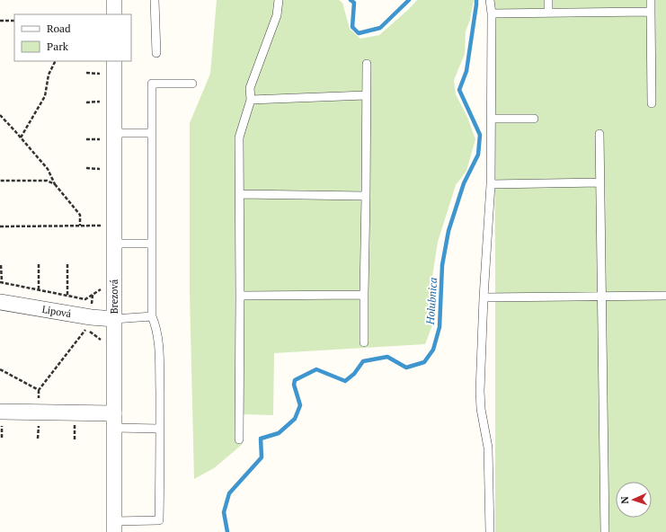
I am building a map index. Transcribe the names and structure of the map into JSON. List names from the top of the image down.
{
  "streets": {
    "street": ["Brezová", "Lipová"]
  },
  "crossings": [
    ["Brezová", "Lipová"]
  ],
  "water": ["Holubnica"],
  "legend": ["Road", "Park"],
  "north": "left"
}
